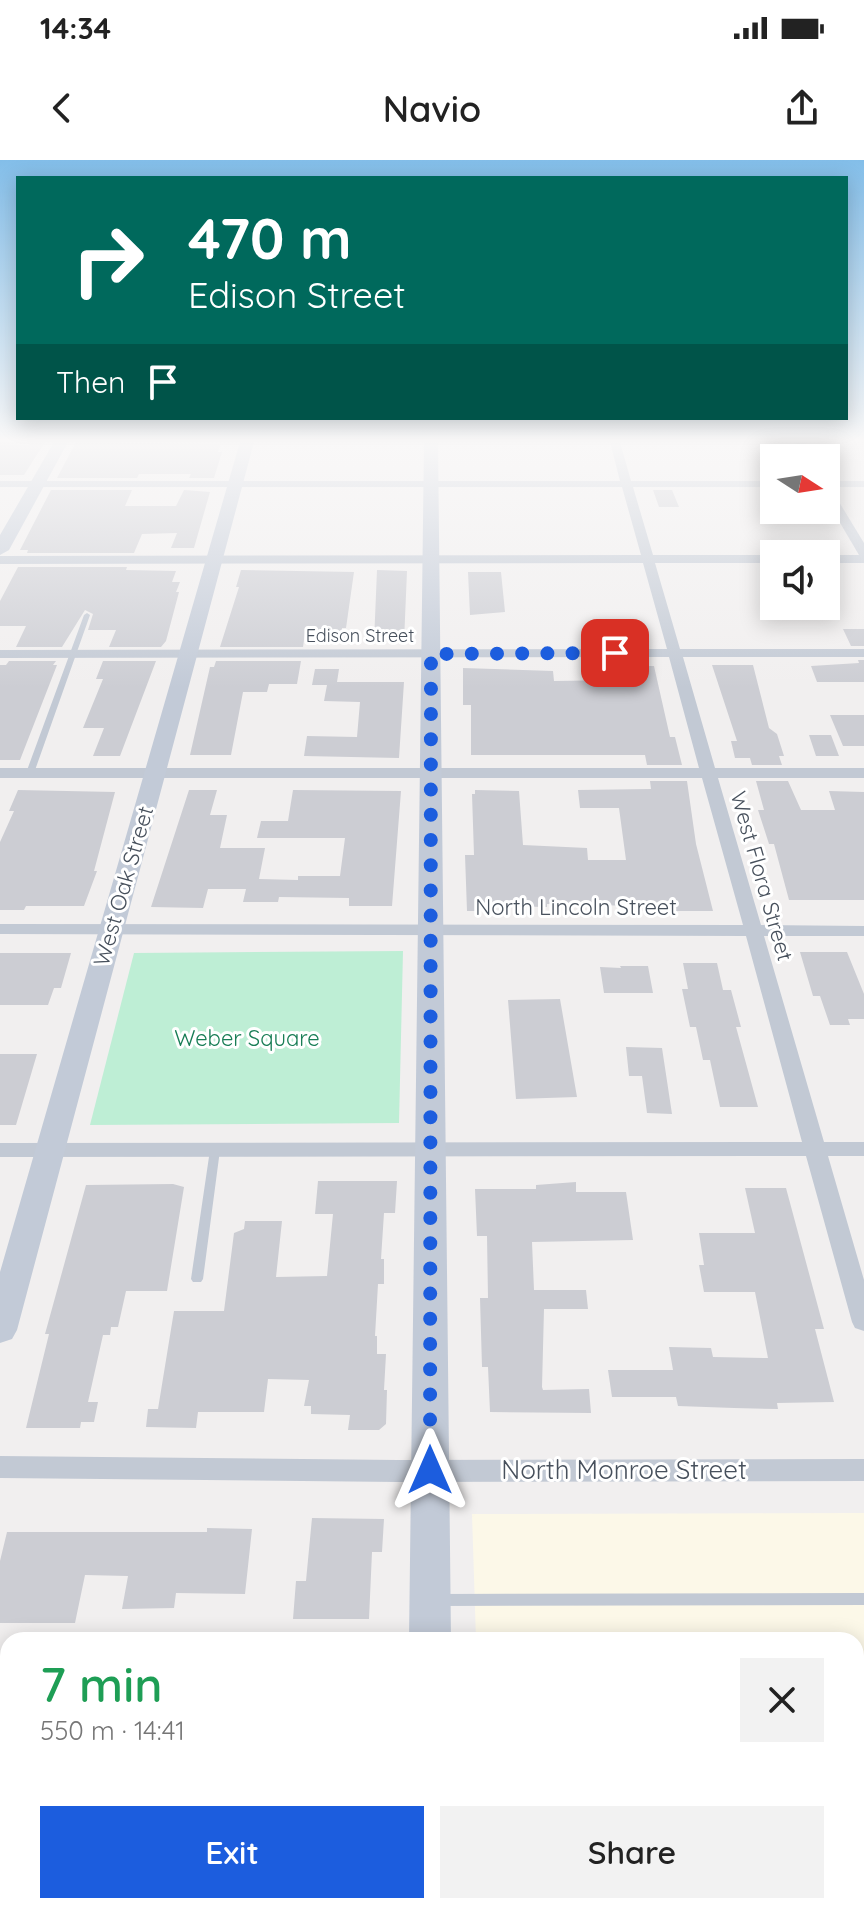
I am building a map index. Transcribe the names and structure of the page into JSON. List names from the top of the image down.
{
  "streets": {
    "street": [
      "Edison Street",
      "West Flora Street",
      "West Oak Street",
      "North Lincoln Street",
      "North Monroe Street"
    ]
  },
  "crossings": [
    ["Edison Street", "West Flora Street"],
    ["Edison Street", "West Oak Street"],
    ["West Flora Street", "North Lincoln Street"],
    ["West Oak Street", "North Lincoln Street"]
  ],
  "parks": ["Weber Square"],
  "north": "right",
  "page": {
    "status": "14:34",
    "header": "Navio",
    "turn": ["470 m", "Edison Street"],
    "then": "Then",
    "heading": ["7 min", "550 m · 14:41"],
    "buttons": ["Exit", "Share"]
  }
}
